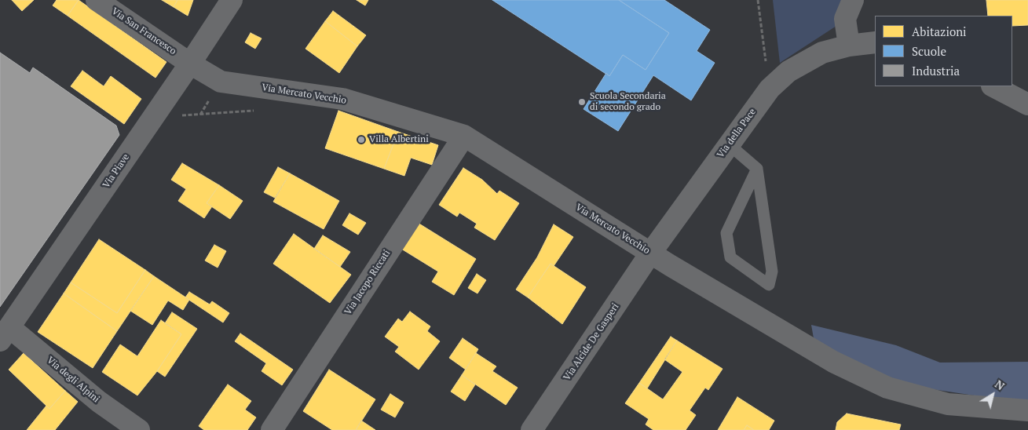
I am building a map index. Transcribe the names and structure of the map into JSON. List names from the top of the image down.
{
  "streets": {
    "street": [
      "Via San Francesco",
      "Via Mercato Vecchio",
      "Via della Pace",
      "Via Piave",
      "Via Jacopo Riccati",
      "Via Alcide De Gasperi",
      "Via degli Alpini"
    ]
  },
  "crossings": [
    ["Via San Francesco", "Via Mercato Vecchio"],
    ["Via San Francesco", "Via Piave"],
    ["Via Mercato Vecchio", "Via della Pace"],
    ["Via Mercato Vecchio", "Via Piave"],
    ["Via Mercato Vecchio", "Via Jacopo Riccati"],
    ["Via Mercato Vecchio", "Via Alcide De Gasperi"],
    ["Via della Pace", "Via Alcide De Gasperi"],
    ["Via Piave", "Via degli Alpini"]
  ],
  "places": ["Scuola Secondaria di secondo grado", "Villa Albertini"],
  "legend": ["Abitazioni", "Scuole", "Industria"],
  "north": "top right"
}
